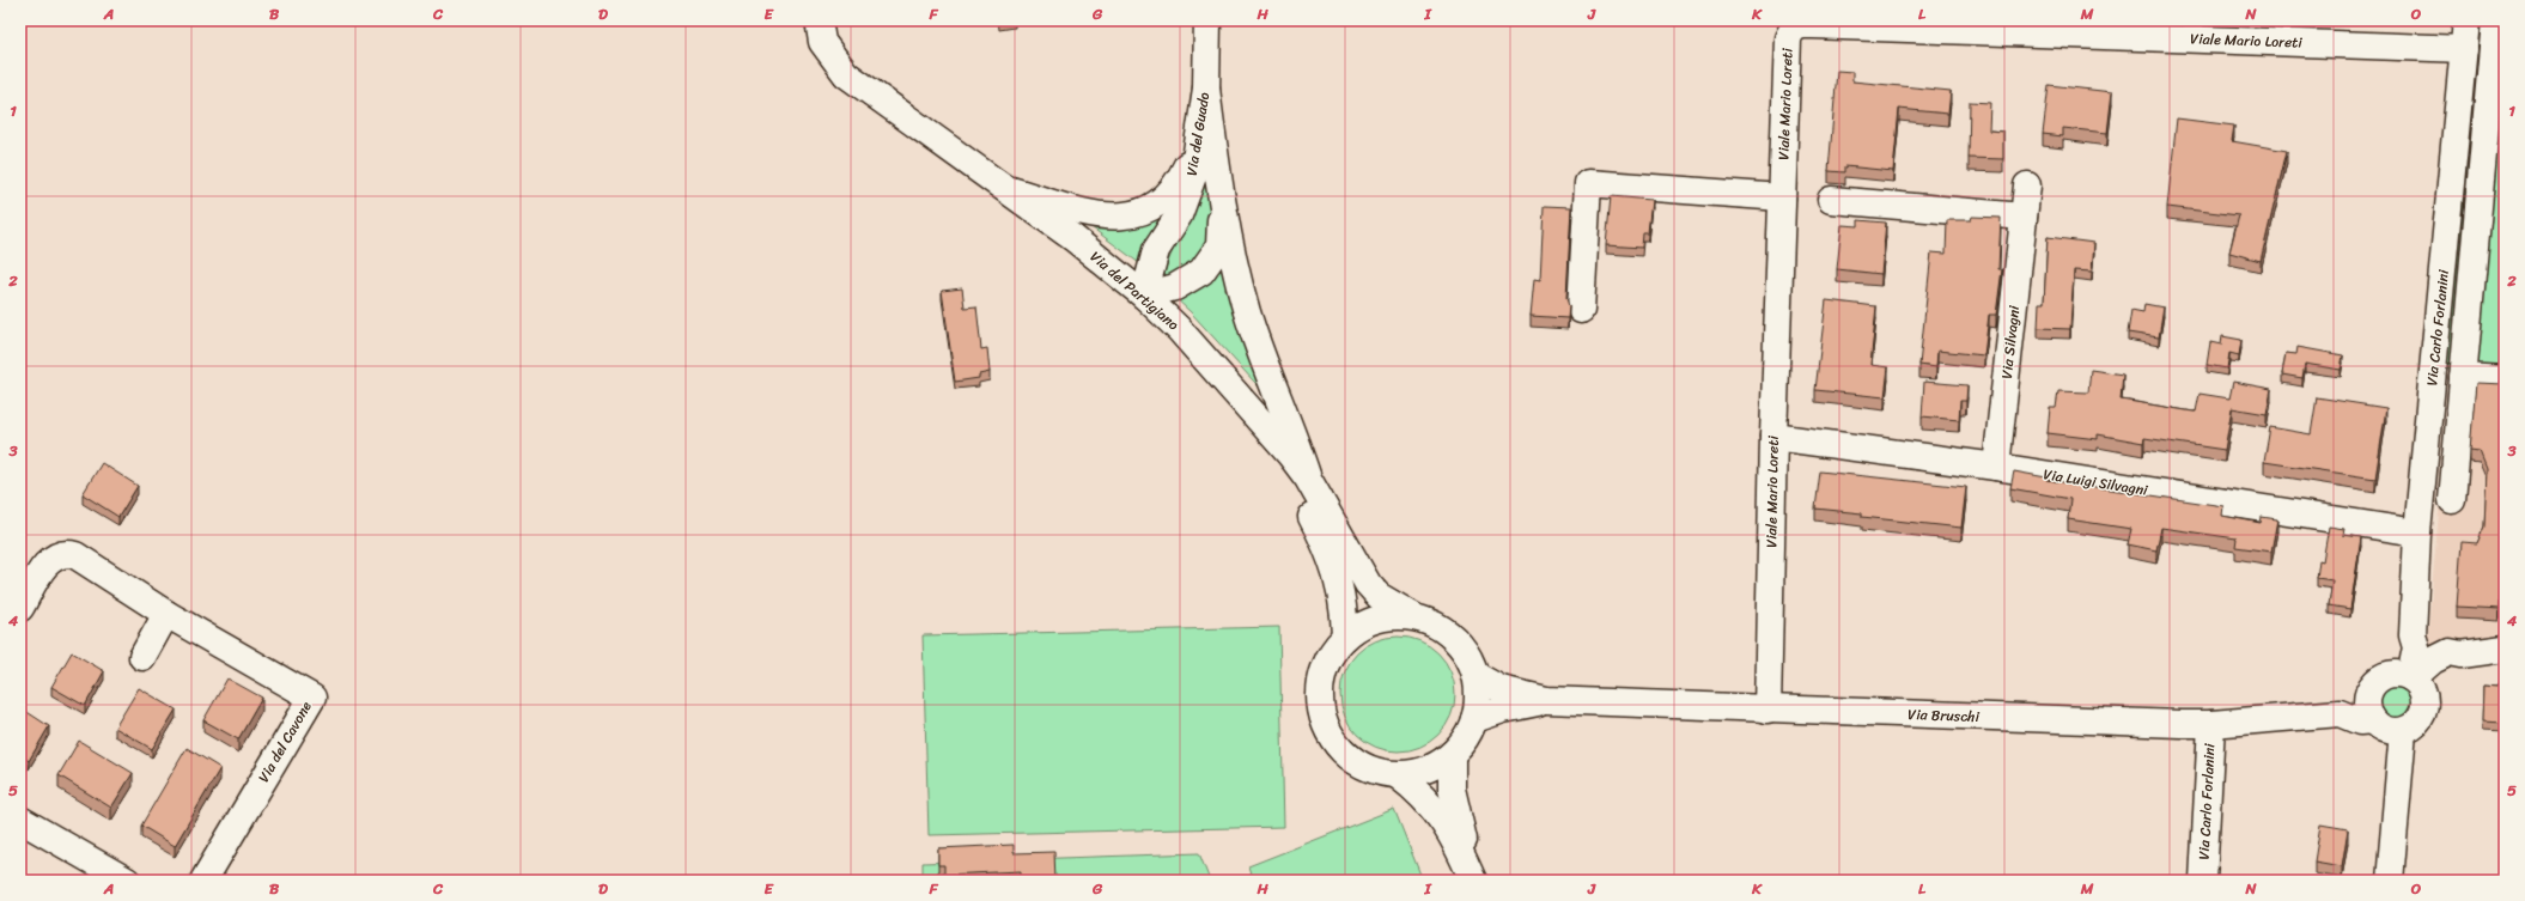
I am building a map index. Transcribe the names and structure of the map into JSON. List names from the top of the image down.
{
  "streets": {
    "street": [
      "Viale Mario Loreti",
      "Via del Guado",
      "Via del Partigiano",
      "Via Carlo Forlanini",
      "Via Silvagni",
      "Via Luigi Silvagni",
      "Via Bruschi",
      "Via del Cavone"
    ]
  },
  "crossings": [
    ["Viale Mario Loreti", "Via Carlo Forlanini"],
    ["Viale Mario Loreti", "Via Luigi Silvagni"],
    ["Viale Mario Loreti", "Via Bruschi"],
    ["Via del Guado", "Via del Partigiano"],
    ["Via del Partigiano", "Via Bruschi"],
    ["Via Carlo Forlanini", "Via Luigi Silvagni"],
    ["Via Carlo Forlanini", "Via Bruschi"],
    ["Via Silvagni", "Via Luigi Silvagni"]
  ],
  "grid": {
    "columns": [
      "A",
      "B",
      "C",
      "D",
      "E",
      "F",
      "G",
      "H",
      "I",
      "J",
      "K",
      "L",
      "M",
      "N",
      "O"
    ],
    "rows": [
      "1",
      "2",
      "3",
      "4",
      "5"
    ]
  }
}
